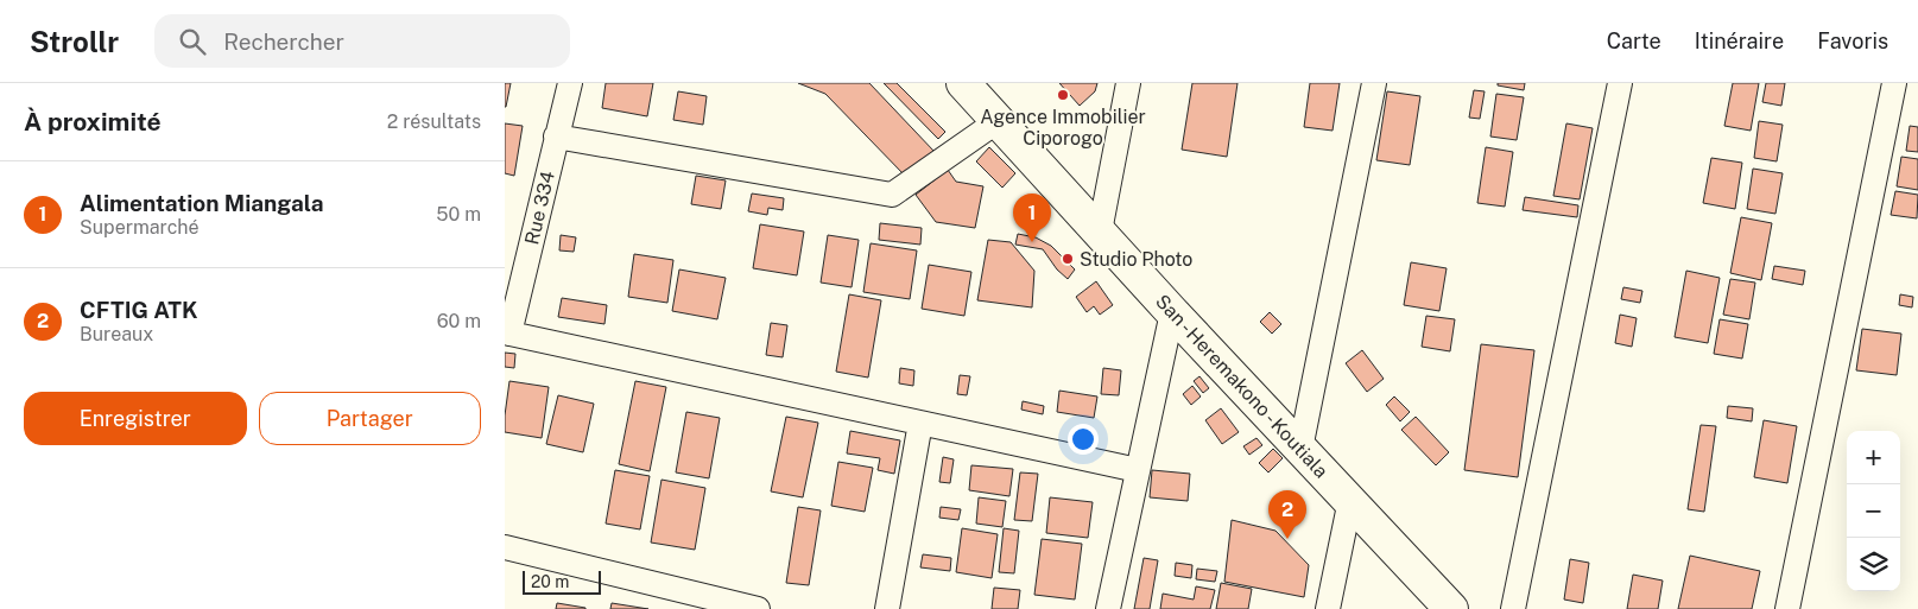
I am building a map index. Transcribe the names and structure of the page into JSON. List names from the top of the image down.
{
  "streets": {
    "main road": ["San - Heremakono - Koutiala"],
    "street": ["Rue 334"]
  },
  "places": ["Agence Immobilier Ciporogo", "Studio Photo"],
  "scale_bar": "20 m",
  "page": {
    "header": "Strollr",
    "search": "Rechercher",
    "nav": ["Carte", "Itinéraire", "Favoris"],
    "heading": ["À proximité", "2 résultats"],
    "list": [
      {
        "mark": "1",
        "name": "Alimentation Miangala",
        "note": "Supermarché",
        "value": "50 m"
      },
      {
        "mark": "2",
        "name": "CFTIG ATK",
        "note": "Bureaux",
        "value": "60 m"
      }
    ],
    "pins": ["1", "2"],
    "buttons": ["Enregistrer", "Partager"],
    "map_buttons": ["+", "−"],
    "scale": "20 m"
  }
}
